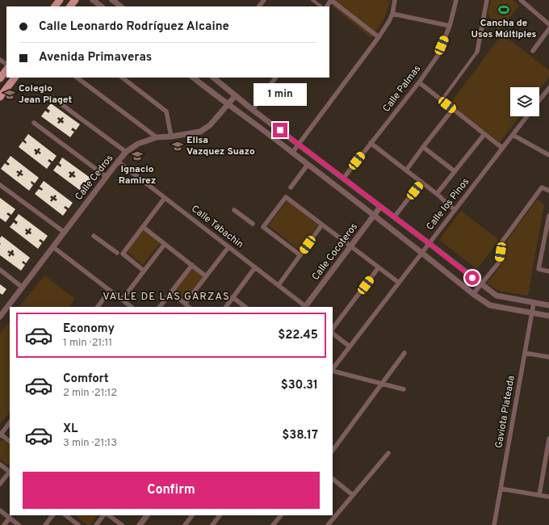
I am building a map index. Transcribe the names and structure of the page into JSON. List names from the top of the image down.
{
  "streets": {
    "street": [
      "Calle Palmas",
      "Calle Cedros",
      "Calle los Pinos",
      "Calle Tabachin",
      "Calle Cocoteros",
      "Gaviota Plateada"
    ]
  },
  "crossings": [
    ["Calle Cedros", "Calle Tabachin"],
    ["Calle Tabachin", "Calle Cocoteros"]
  ],
  "districts": ["VALLE DE LAS GARZAS"],
  "places": {
    "sports": ["Cancha de Usos Múltiples"],
    "school or university": ["Colegio Jean Piaget", "Elisa Vazquez Suazo", "Ignacio Ramirez"]
  },
  "page": {
    "banner": ["Calle Leonardo Rodríguez Alcaine", "Avenida Primaveras"],
    "bubble": "1 min",
    "list": [
      {
        "name": "Economy",
        "note": "1 min · 21:11",
        "value": "$22.45"
      },
      {
        "name": "Comfort",
        "note": "2 min · 21:12",
        "value": "$30.31"
      },
      {
        "name": "XL",
        "note": "3 min · 21:13",
        "value": "$38.17"
      }
    ],
    "buttons": "Confirm"
  }
}
